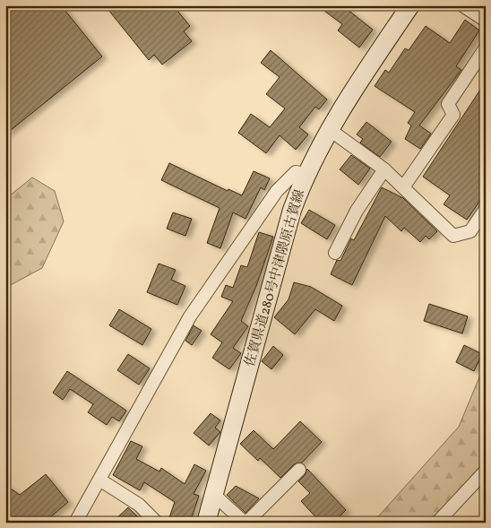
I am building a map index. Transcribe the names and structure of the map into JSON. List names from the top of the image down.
{
  "streets": {
    "main road": ["佐賀県道280号中津隈原古賀線"]
  }
}
